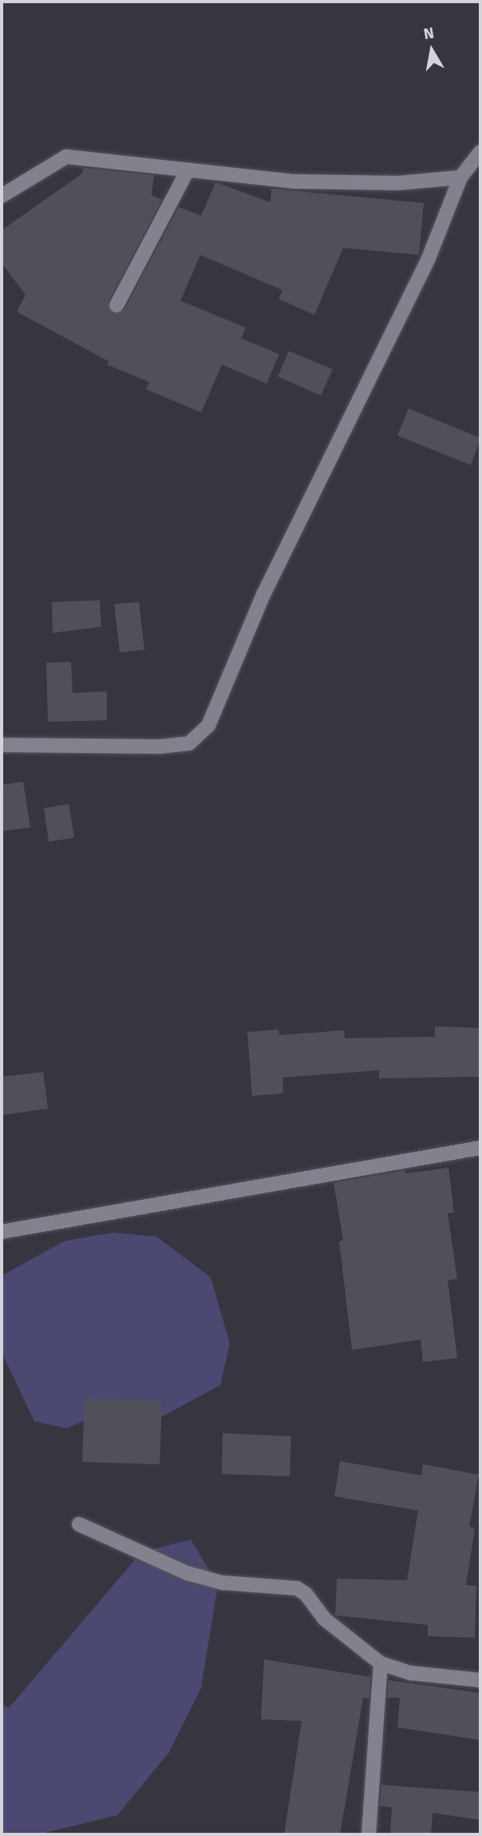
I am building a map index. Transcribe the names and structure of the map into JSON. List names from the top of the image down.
{
  "north": "top"
}
